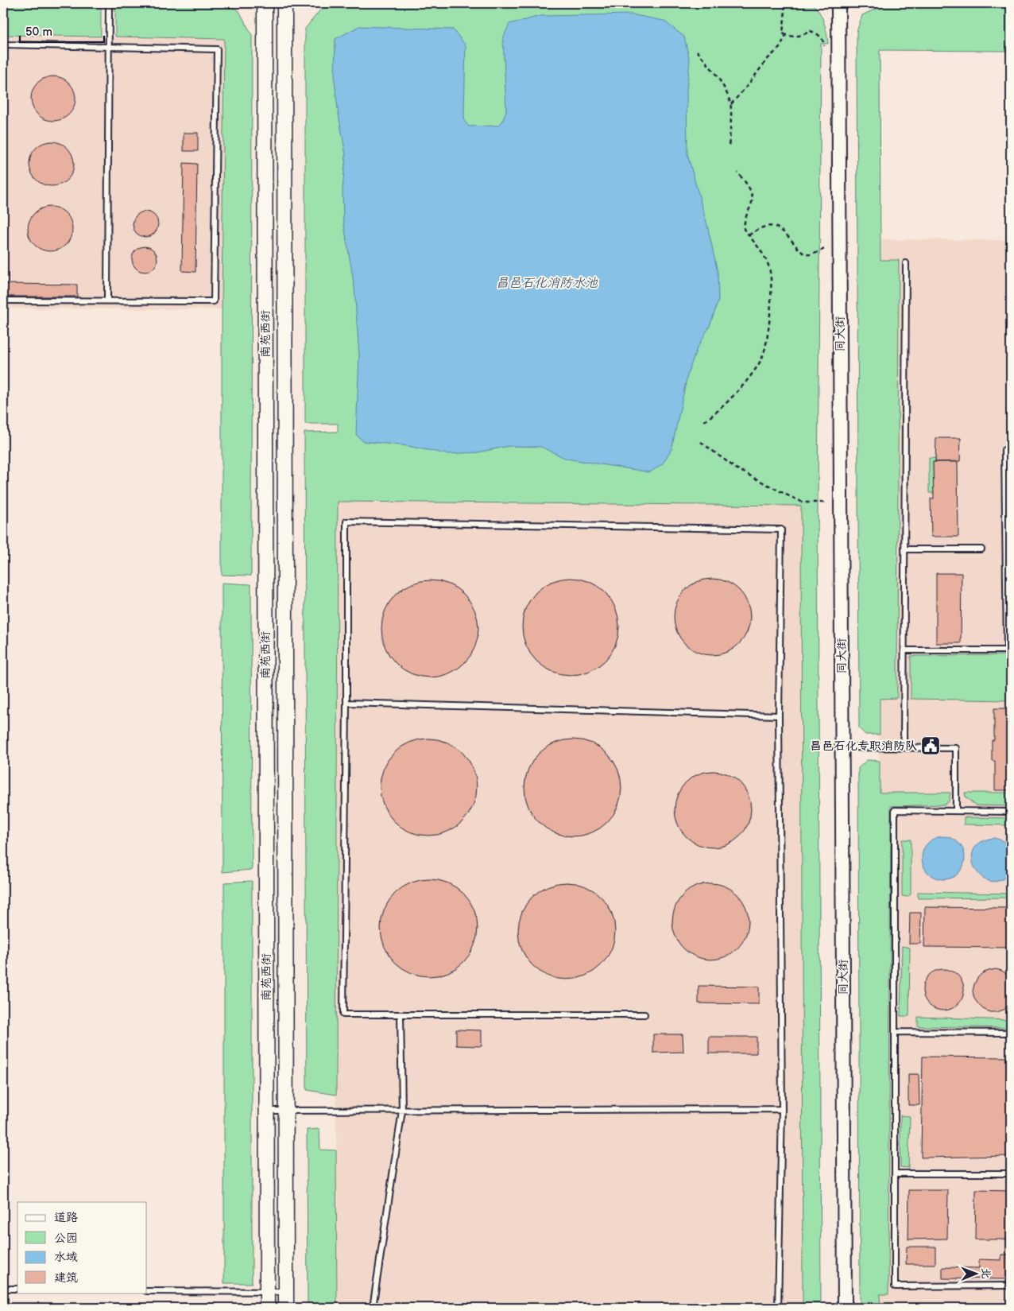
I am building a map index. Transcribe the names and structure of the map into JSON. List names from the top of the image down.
{
  "streets": {
    "main road": ["南苑西街"],
    "street": ["同大街"]
  },
  "water": ["昌邑石化消防水池"],
  "places": {
    "public building": ["昌邑石化专职消防队"]
  },
  "legend": [
    "道路",
    "公园",
    "水域",
    "建筑"
  ],
  "scale_bar": "50 m",
  "north": "right"
}
